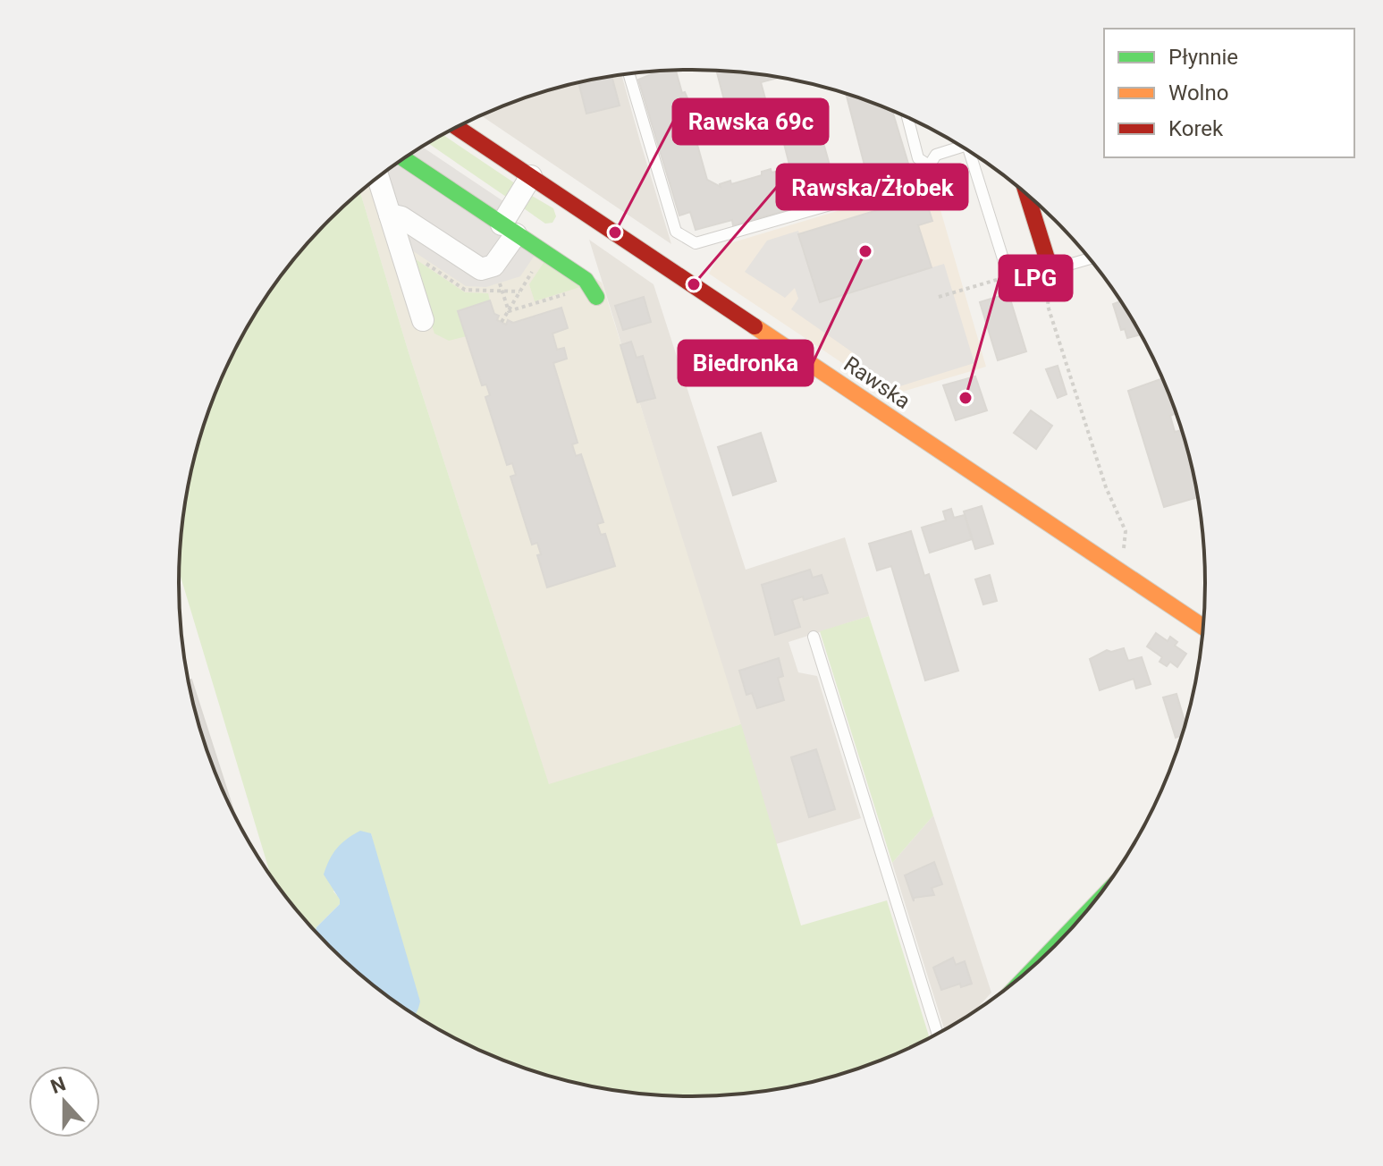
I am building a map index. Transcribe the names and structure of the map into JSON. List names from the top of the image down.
{
  "streets": {
    "street": ["Rawska"]
  },
  "places": [
    "Rawska 69c",
    "Biedronka",
    "Rawska/Żłobek",
    "LPG"
  ],
  "legend": ["Płynnie", "Wolno", "Korek"],
  "north": "top"
}
